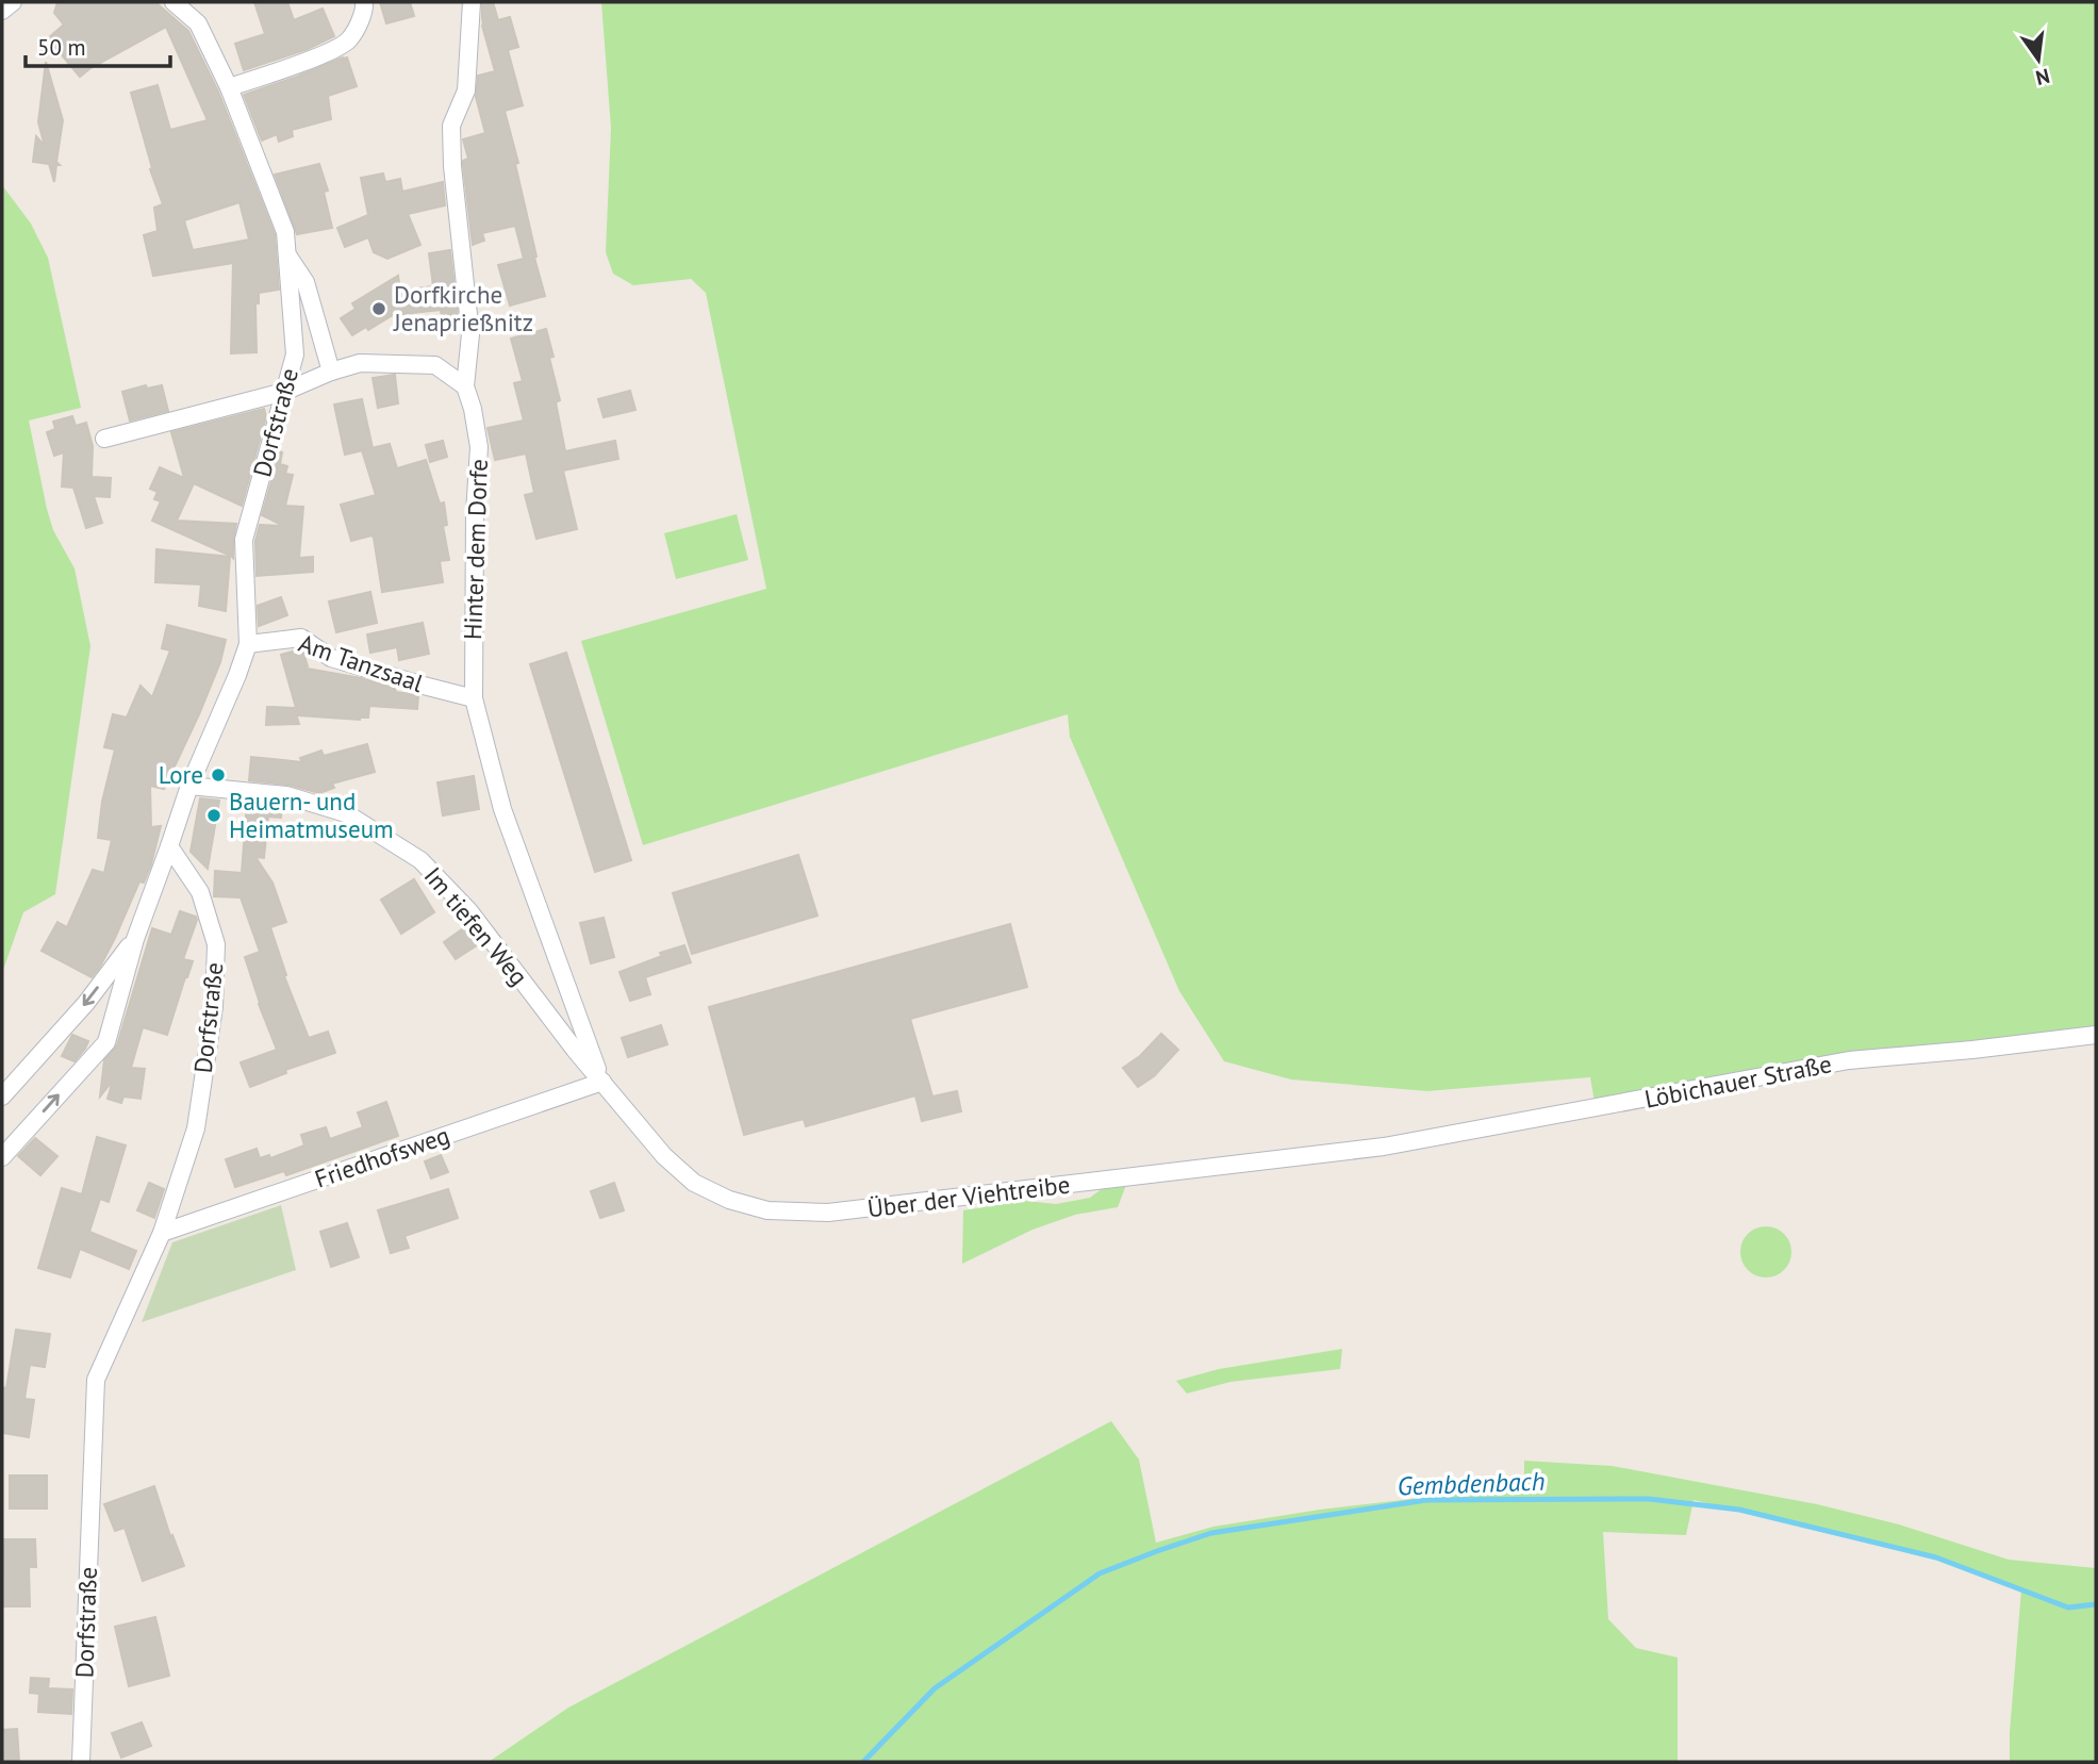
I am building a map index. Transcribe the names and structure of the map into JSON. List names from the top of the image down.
{
  "streets": {
    "street": [
      "Dorfstraße",
      "Hinter dem Dorfe",
      "Am Tanzsaal",
      "Im tiefen Weg",
      "Löbichauer Straße",
      "Friedhofsweg",
      "Über der Viehtreibe"
    ]
  },
  "crossings": [
    ["Dorfstraße", "Am Tanzsaal"],
    ["Dorfstraße", "Im tiefen Weg"],
    ["Dorfstraße", "Friedhofsweg"],
    ["Hinter dem Dorfe", "Am Tanzsaal"],
    ["Hinter dem Dorfe", "Im tiefen Weg"],
    ["Hinter dem Dorfe", "Friedhofsweg"],
    ["Hinter dem Dorfe", "Über der Viehtreibe"],
    ["Im tiefen Weg", "Friedhofsweg"],
    ["Im tiefen Weg", "Über der Viehtreibe"],
    ["Löbichauer Straße", "Über der Viehtreibe"],
    ["Friedhofsweg", "Über der Viehtreibe"]
  ],
  "water": ["Gembdenbach"],
  "places": ["Dorfkirche Jenaprießnitz", "Lore", "Bauern- und Heimatmuseum"],
  "scale_bar": "50 m",
  "north": "bottom"
}
